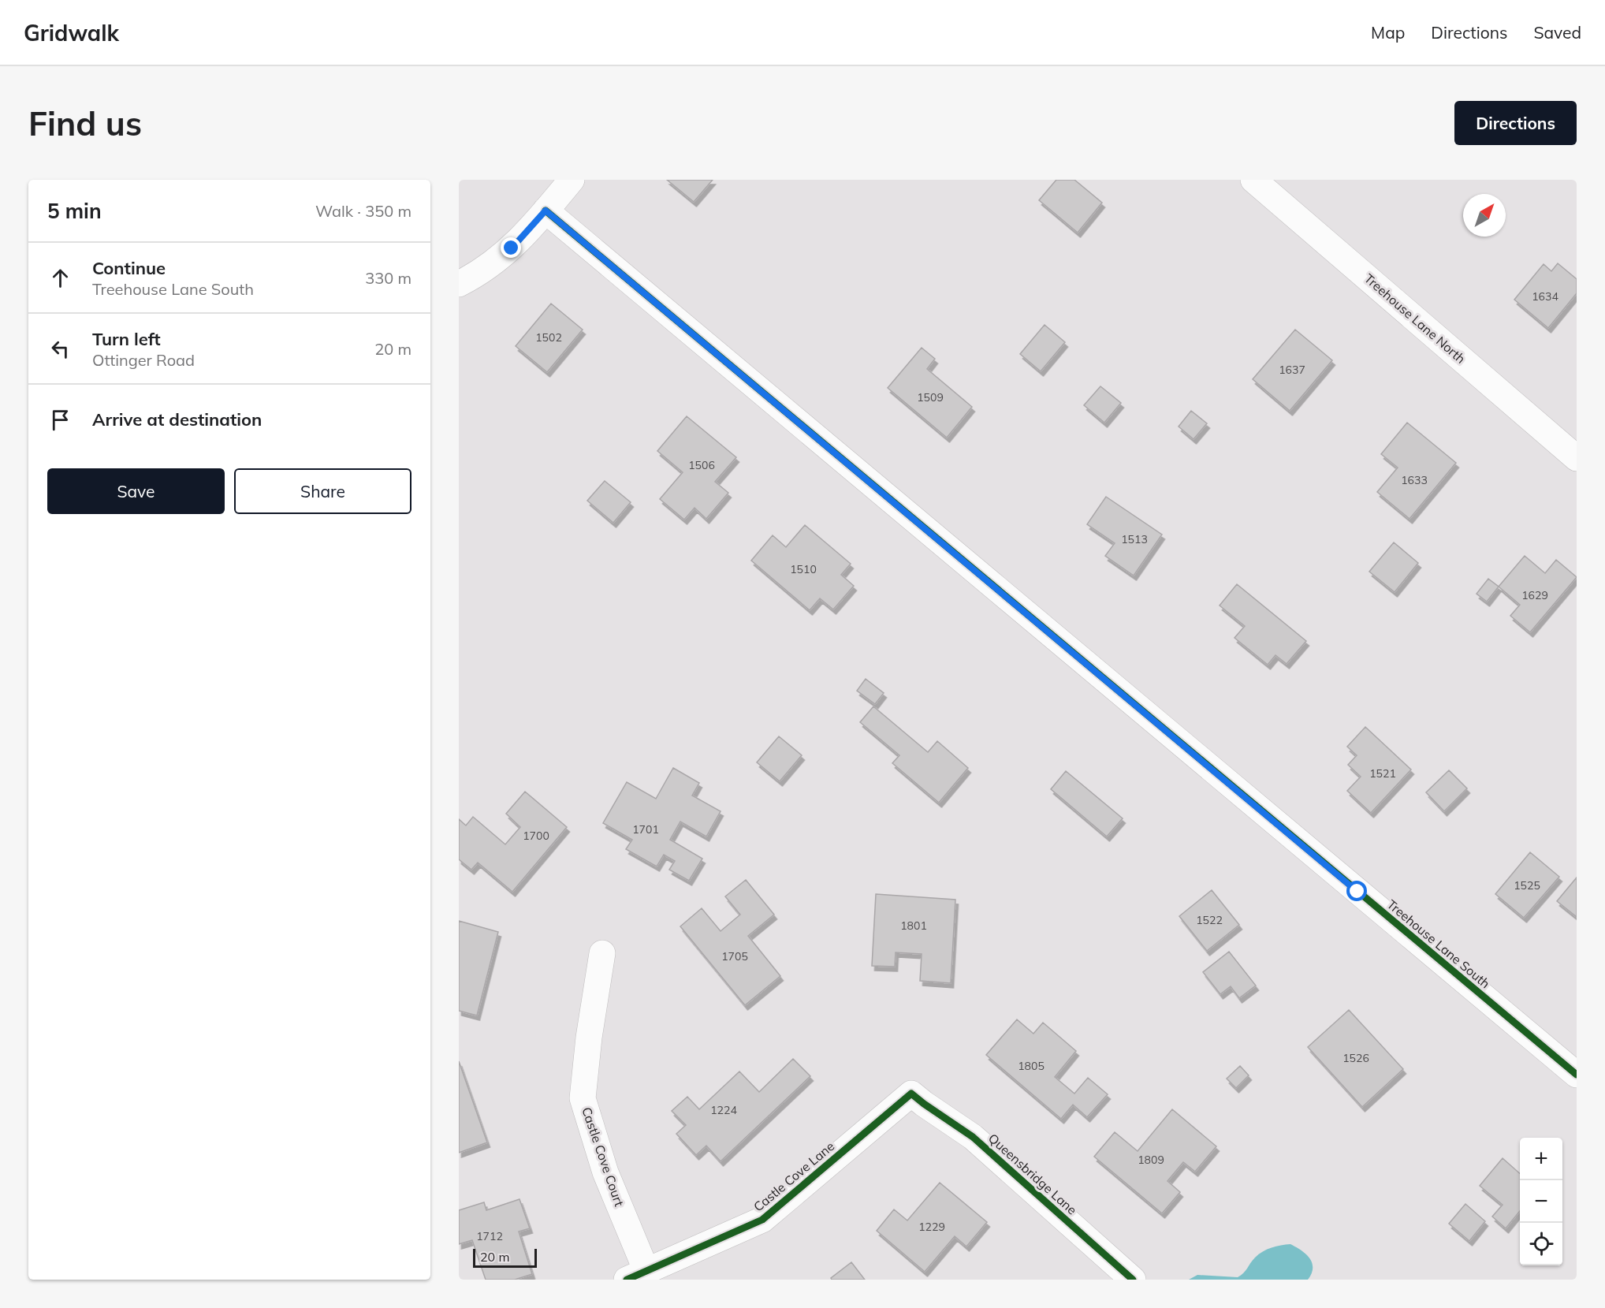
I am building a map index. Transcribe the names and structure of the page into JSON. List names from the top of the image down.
{
  "streets": {
    "street": [
      "Treehouse Lane North",
      "Treehouse Lane South",
      "Castle Cove Court",
      "Queensbridge Lane",
      "Castle Cove Lane"
    ]
  },
  "crossings": [
    ["Castle Cove Court", "Castle Cove Lane"],
    ["Queensbridge Lane", "Castle Cove Lane"]
  ],
  "house_numbers": [
    "1634",
    "1502",
    "1637",
    "1509",
    "1506",
    "1633",
    "1513",
    "1510",
    "1629",
    "1521",
    "1701",
    "1700",
    "1525",
    "1522",
    "1801",
    "1705",
    "1526",
    "1805",
    "1224",
    "1809",
    "1229",
    "1712"
  ],
  "scale_bar": "20 m",
  "north": "top right",
  "page": {
    "header": "Gridwalk",
    "nav": ["Map", "Directions", "Saved"],
    "buttons": [
      "Directions",
      ["Save", "Share"]
    ],
    "title": "Find us",
    "heading": ["5 min", "Walk · 350 m"],
    "list": [
      ["Continue", "Treehouse Lane South", "330 m"],
      ["Turn left", "Ottinger Road", "20 m"],
      "Arrive at destination"
    ],
    "map_buttons": ["+", "−"],
    "scale": "20 m"
  }
}
